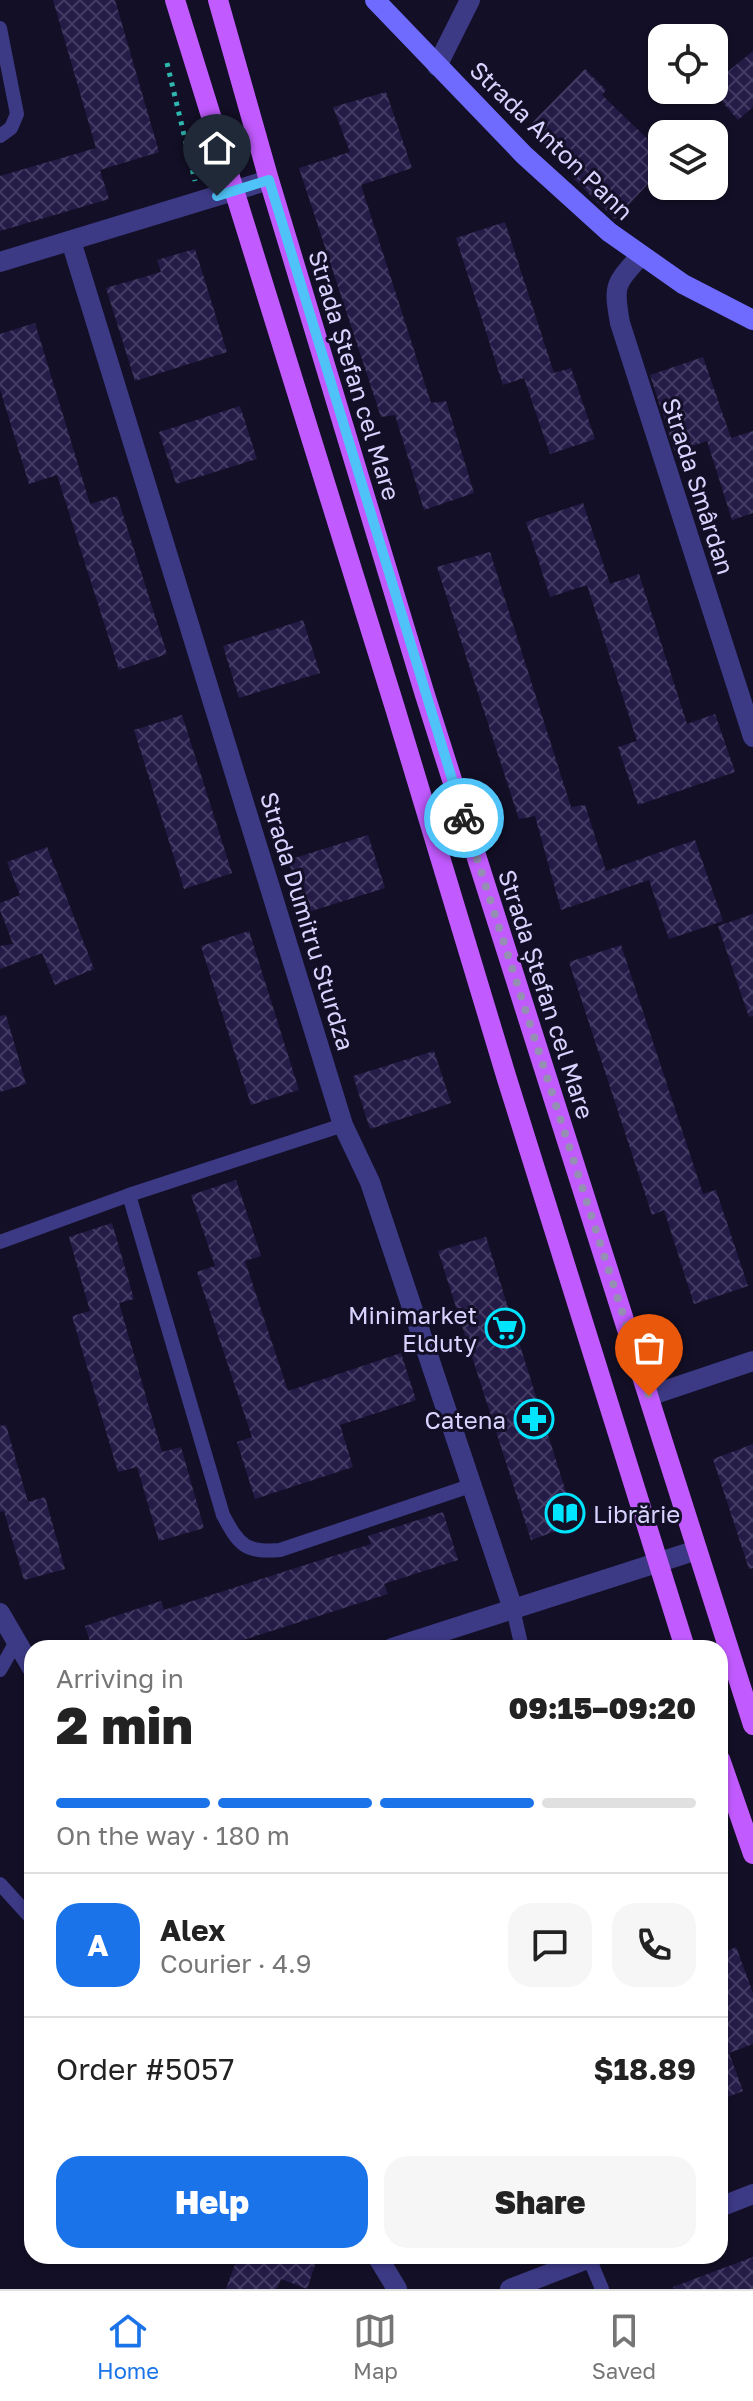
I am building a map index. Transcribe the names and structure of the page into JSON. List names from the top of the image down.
{
  "streets": {
    "main road": ["Strada Anton Pann", "Strada Ștefan cel Mare"],
    "street": ["Strada Smârdan", "Strada Dumitru Sturdza"]
  },
  "crossings": [
    ["Strada Anton Pann", "Strada Smârdan"]
  ],
  "places": {
    "supermarket": ["Minimarket Elduty"],
    "pharmacy": ["Catena"],
    "library": ["Librărie"]
  },
  "page": {
    "heading": ["2 min", "Arriving in", "09:15–09:20"],
    "panel": [
      "Alex",
      "Courier · 4.9",
      "Order #5057",
      "$18.89"
    ],
    "bar": "On the way · 180 m",
    "round": "A",
    "buttons": ["Help", "Share"],
    "tabs": ["Home", "Map", "Saved"]
  }
}
